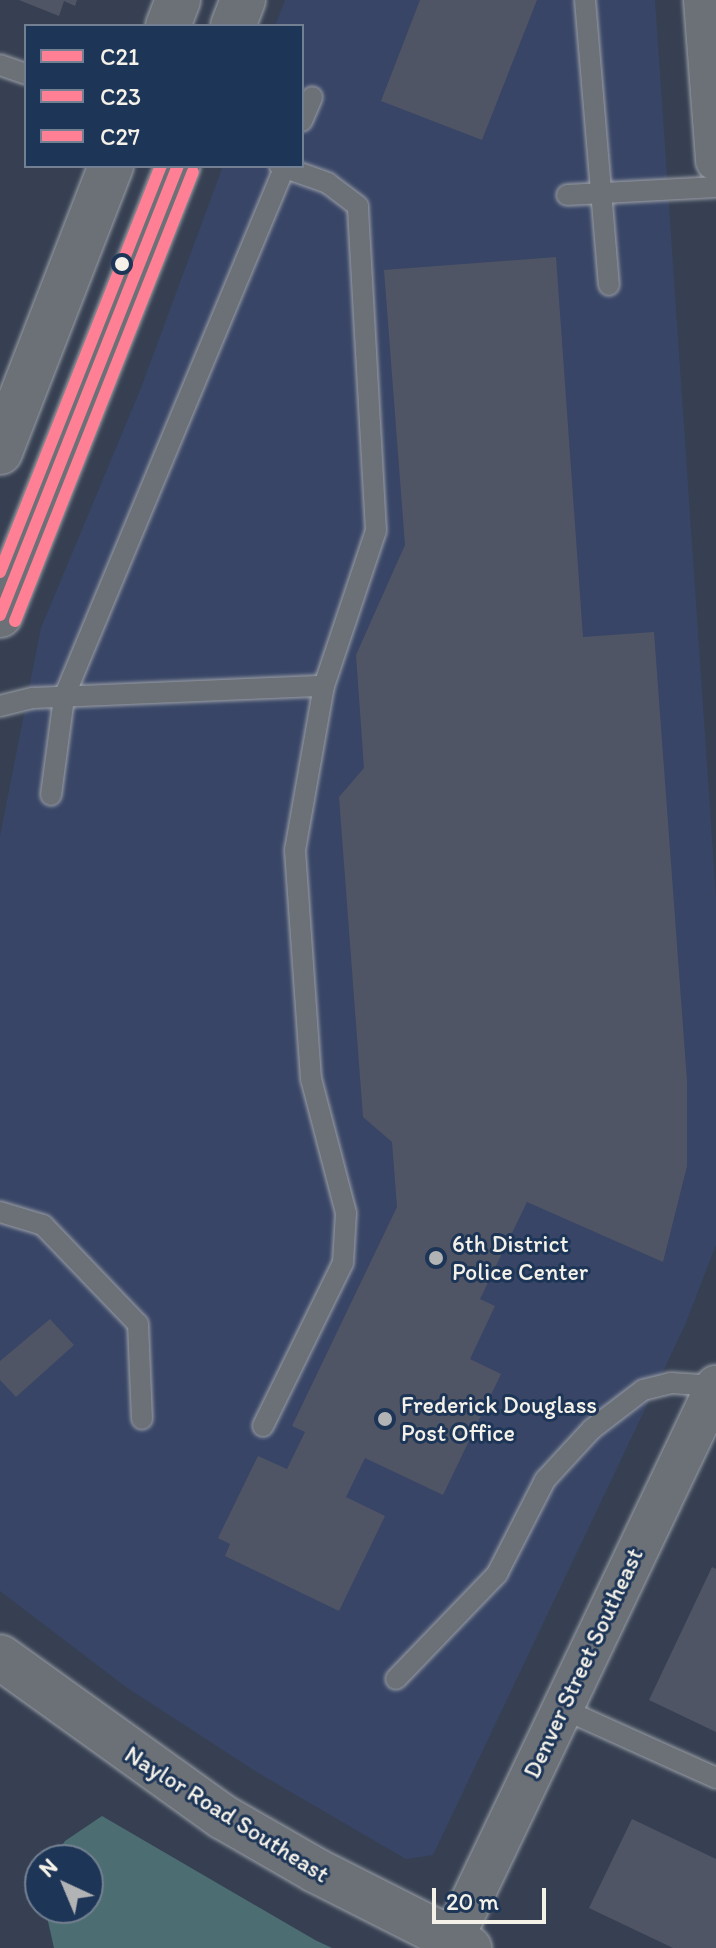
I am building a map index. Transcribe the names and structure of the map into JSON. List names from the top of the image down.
{
  "streets": {
    "main road": ["Naylor Road Southeast"],
    "street": ["Denver Street Southeast"]
  },
  "crossings": [
    ["Denver Street Southeast", "Naylor Road Southeast"]
  ],
  "places": ["6th District Police Center", "Frederick Douglass Post Office"],
  "lines": ["transit line C21", "transit line C27", "transit line C23"],
  "legend": ["C21", "C23", "C27"],
  "scale_bar": "20 m",
  "north": "top left"
}
